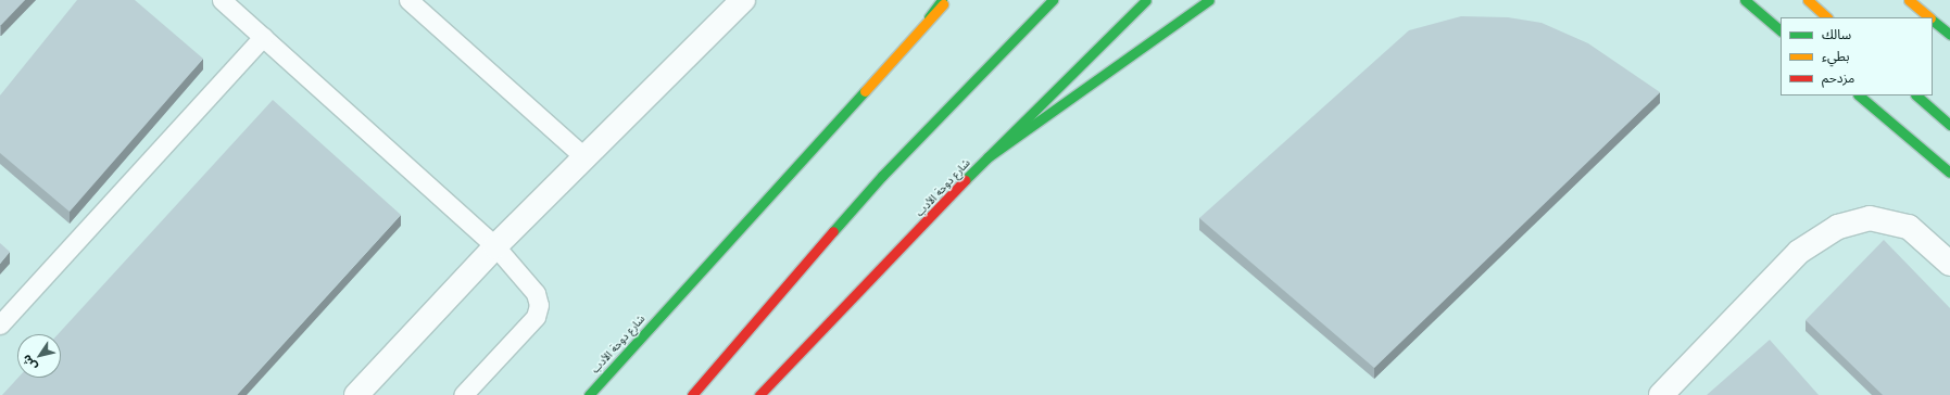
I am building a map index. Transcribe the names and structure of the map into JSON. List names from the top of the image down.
{
  "streets": {
    "main road": ["شارع دوحة الأدب"]
  },
  "legend": ["سالك", "بطيء", "مزدحم"],
  "north": "bottom left"
}
